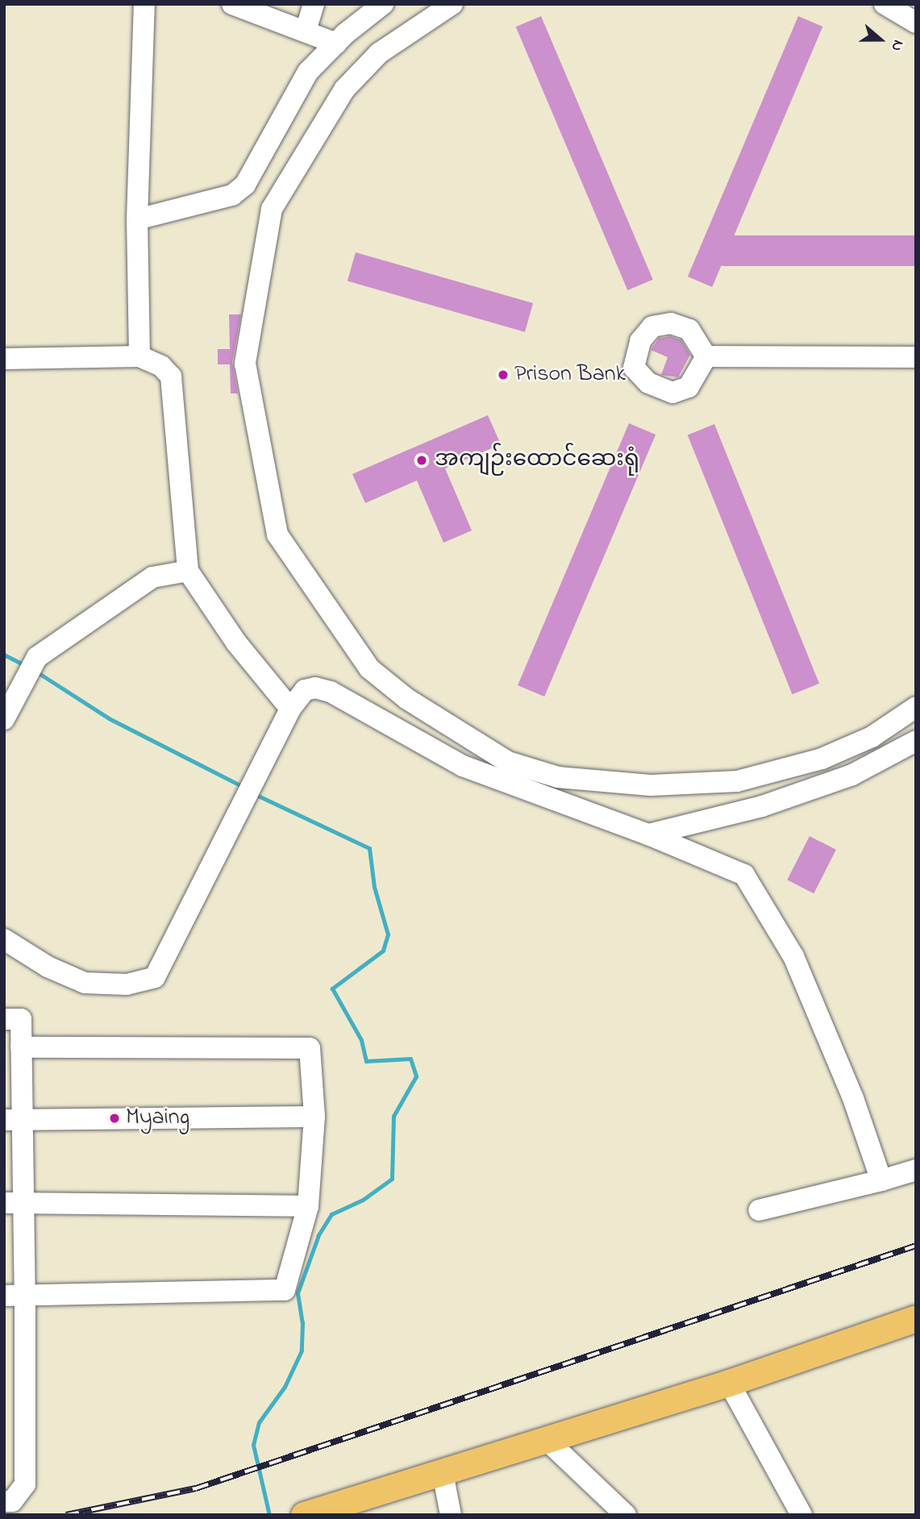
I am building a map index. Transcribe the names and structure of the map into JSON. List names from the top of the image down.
{
  "places": ["Prison Bank", "အကျဉ်းထောင်ဆေးရုံ", "Myaing"],
  "north": "right"
}
